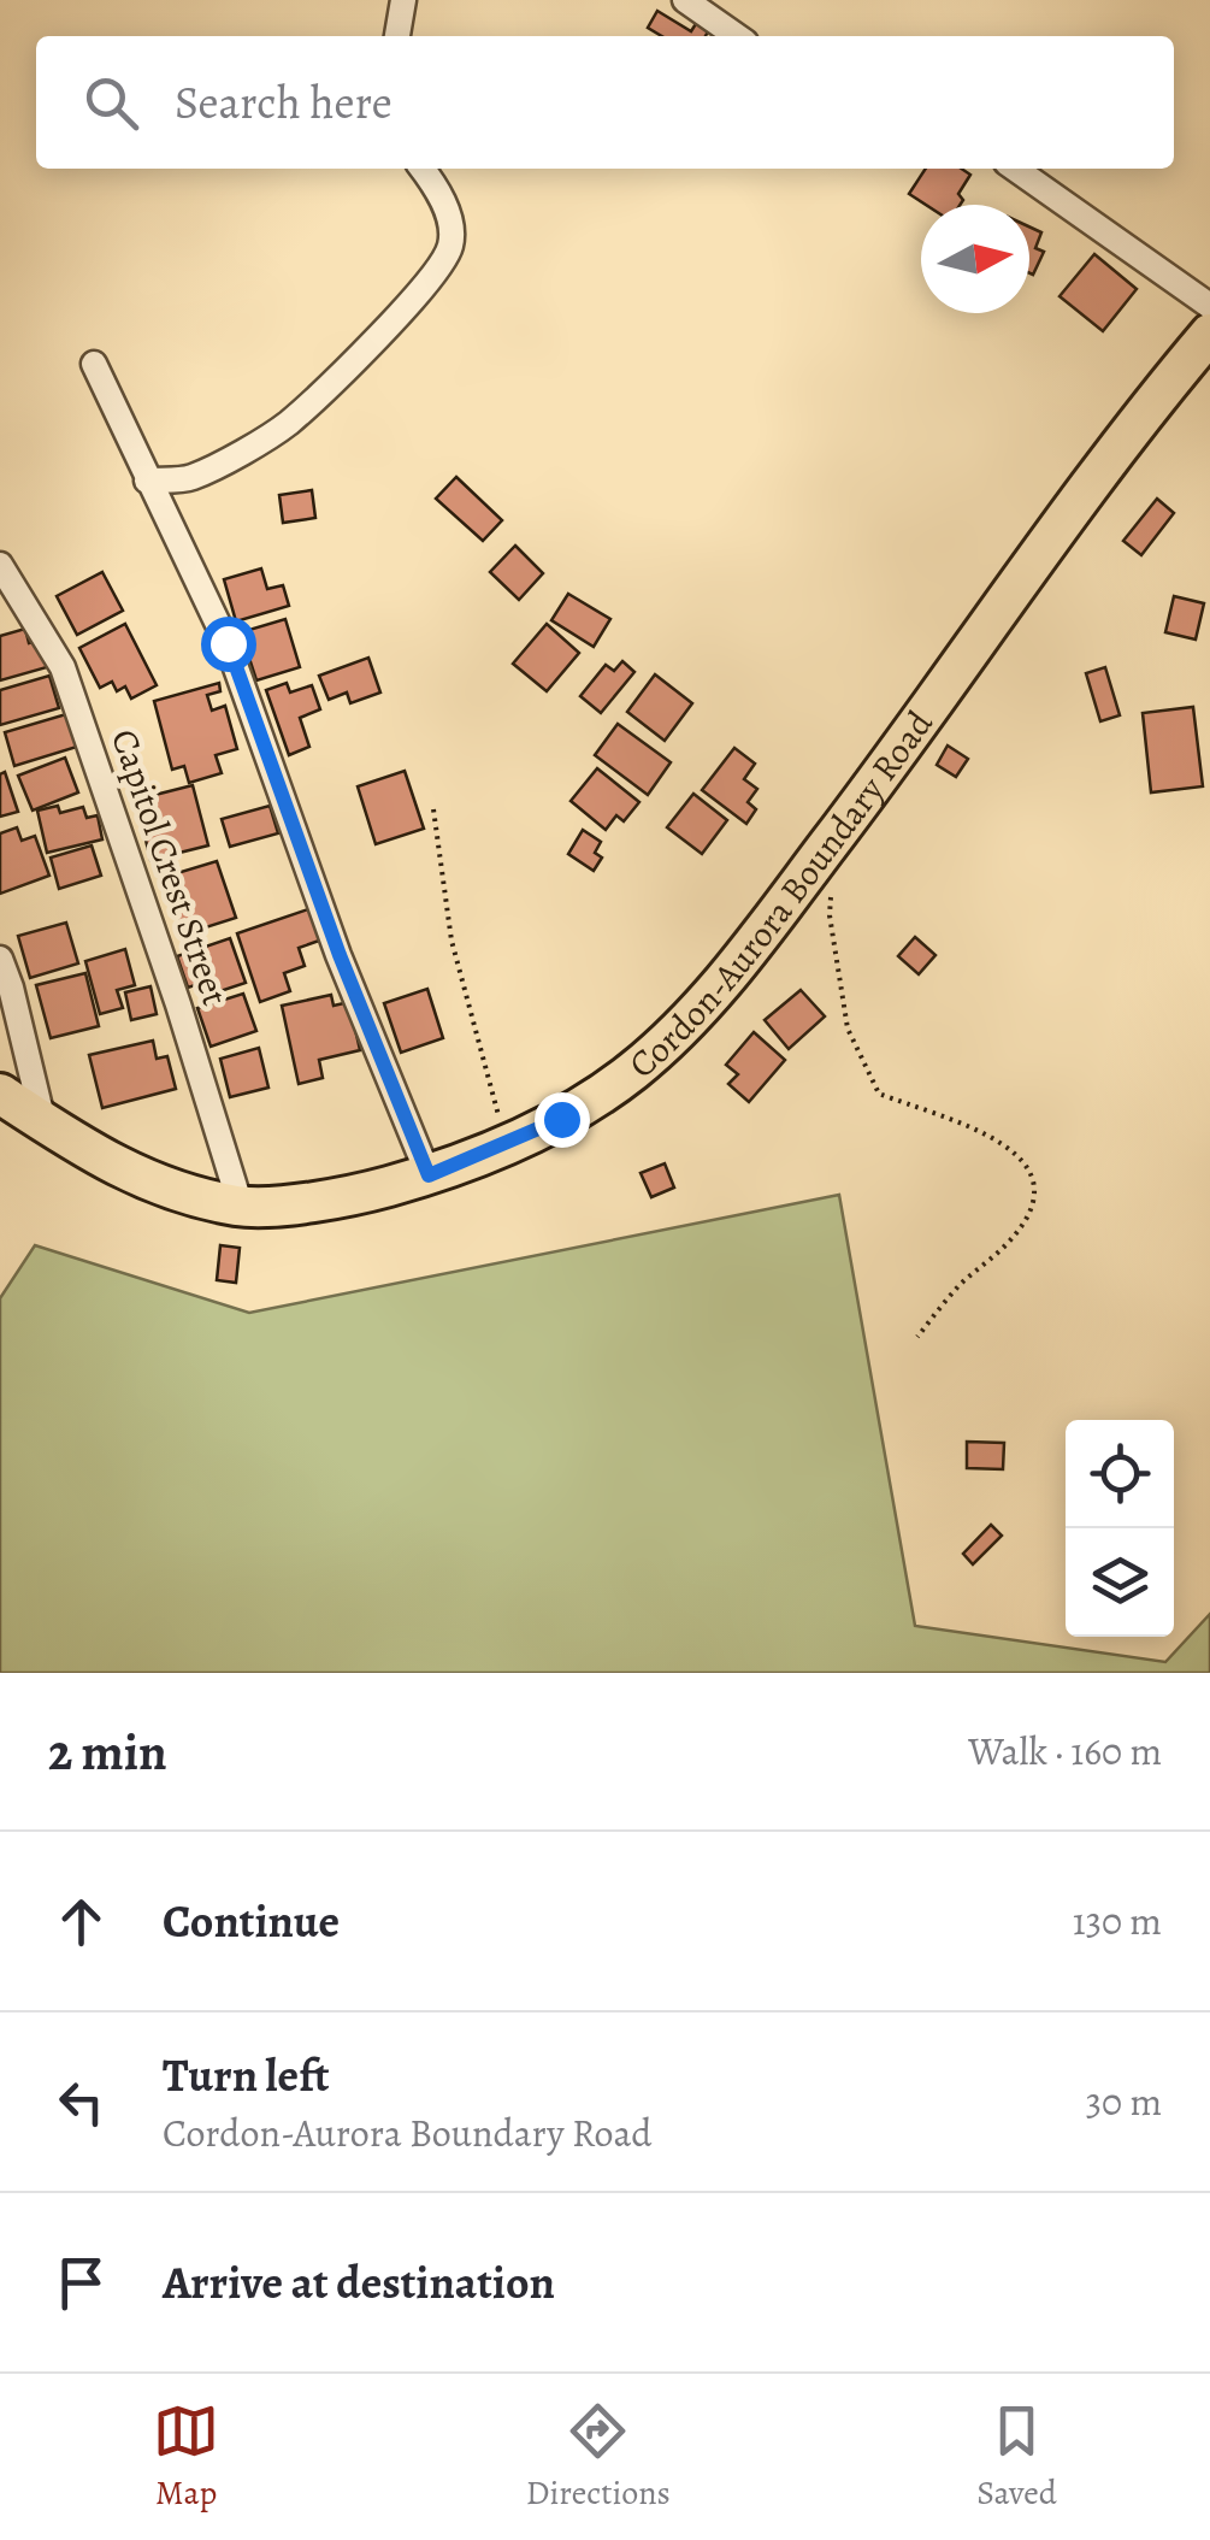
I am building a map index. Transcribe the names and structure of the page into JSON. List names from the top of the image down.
{
  "streets": {
    "main road": ["Cordon-Aurora Boundary Road"],
    "street": ["Capitol Crest Street"]
  },
  "crossings": [
    ["Capitol Crest Street", "Cordon-Aurora Boundary Road"]
  ],
  "north": "right",
  "page": {
    "search": "Search here",
    "heading": ["2 min", "Walk · 160 m"],
    "list": [
      ["Continue", "130 m"],
      ["Turn left", "Cordon-Aurora Boundary Road", "30 m"],
      "Arrive at destination"
    ],
    "nav": ["Map", "Directions", "Saved"]
  }
}
